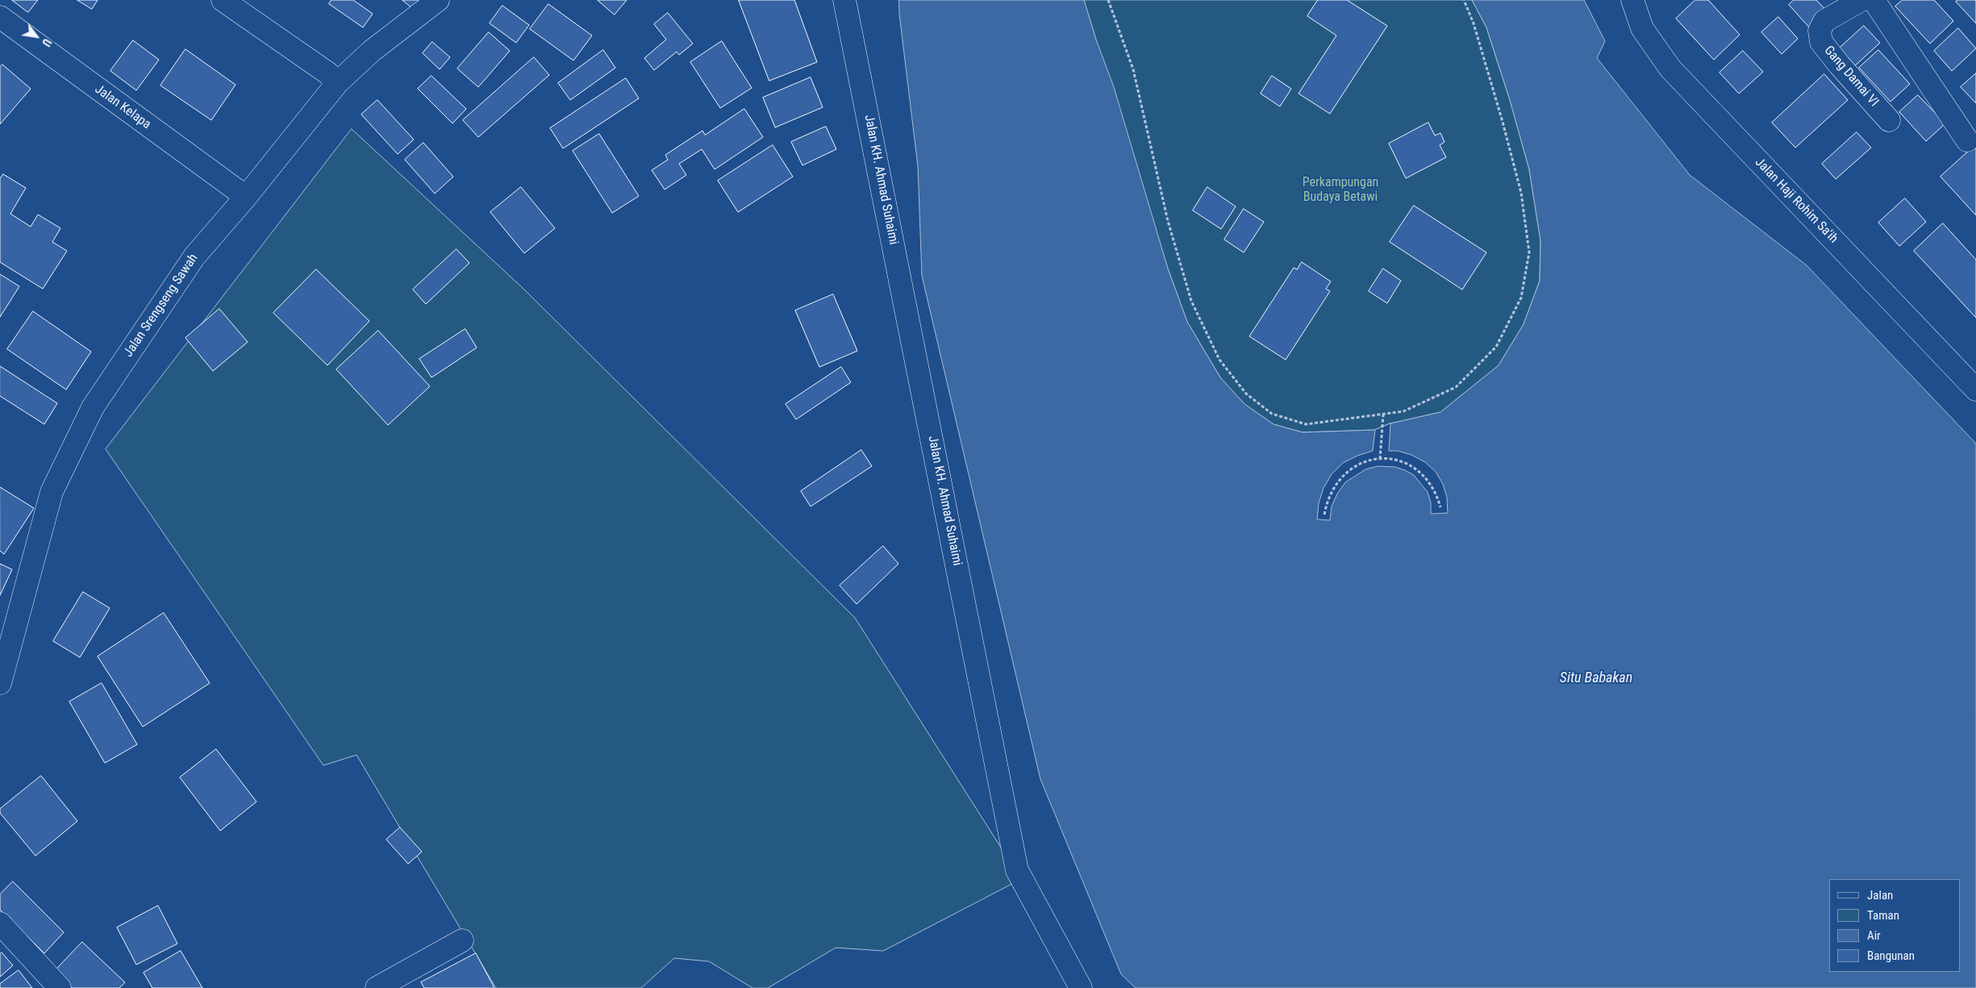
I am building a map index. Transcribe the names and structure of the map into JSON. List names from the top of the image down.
{
  "streets": {
    "street": [
      "Gang Damai VI",
      "Jalan Kelapa",
      "Jalan KH. Ahmad Suhaimi",
      "Jalan Haji Rohim Sa'ih",
      "Jalan Srengseng Sawah"
    ]
  },
  "crossings": [
    ["Jalan Kelapa", "Jalan Srengseng Sawah"]
  ],
  "water": ["Situ Babakan"],
  "parks": ["Perkampungan Budaya Betawi"],
  "legend": [
    "Jalan",
    "Taman",
    "Air",
    "Bangunan"
  ],
  "north": "bottom right"
}
